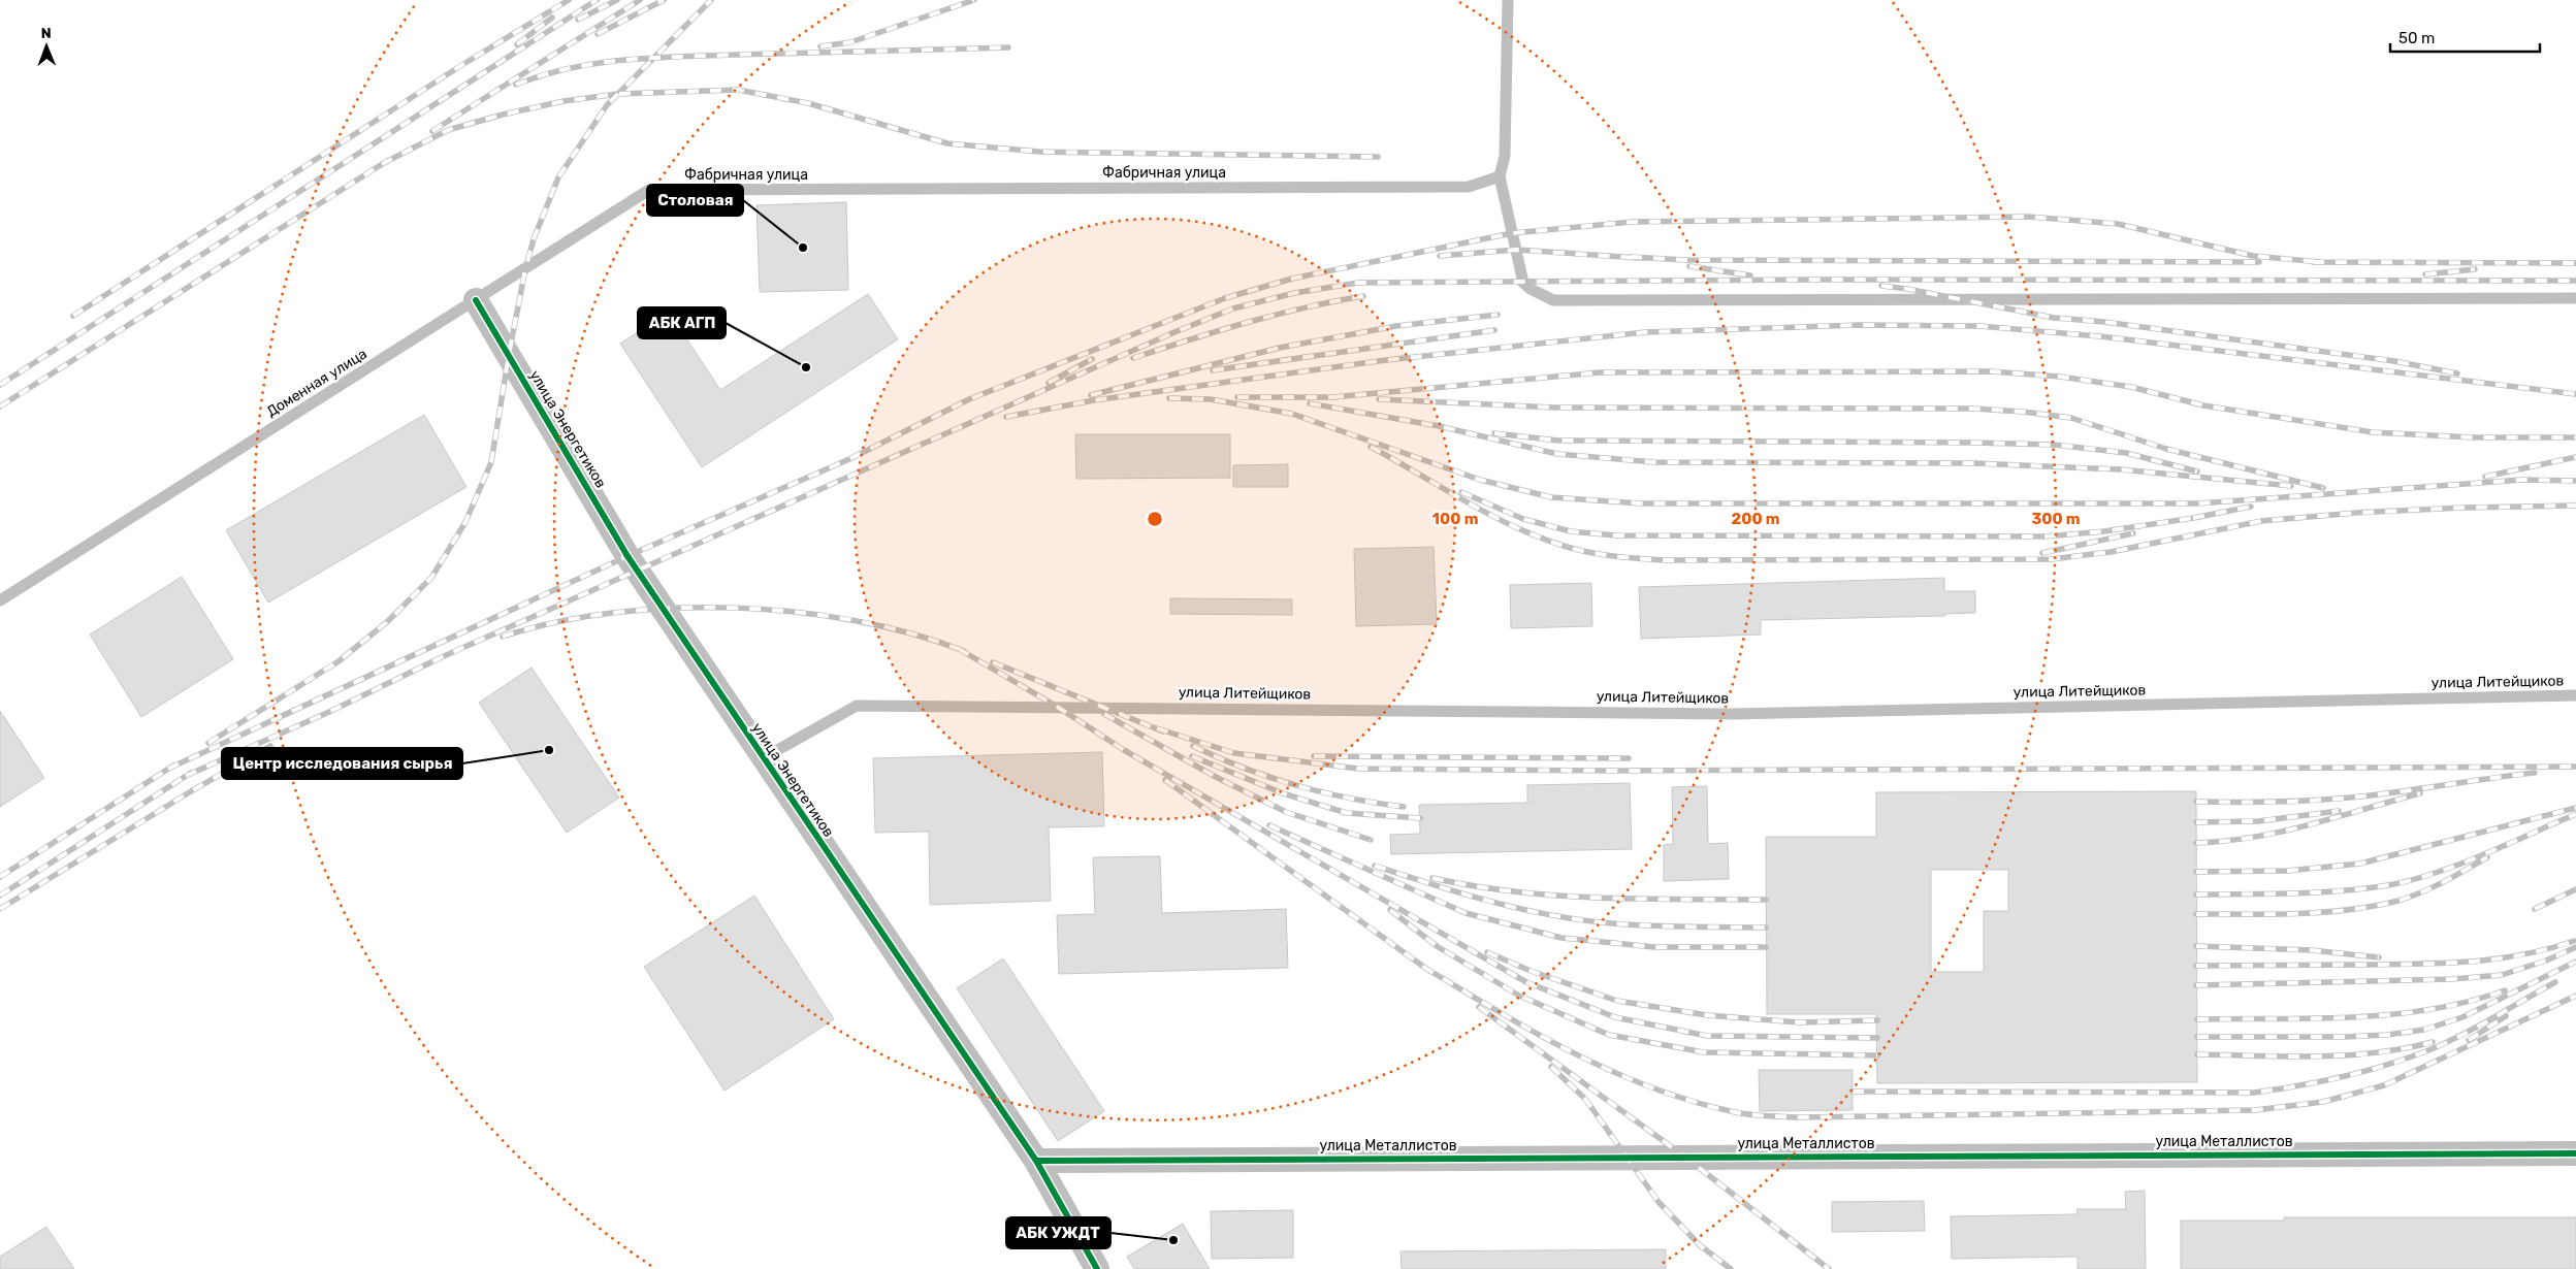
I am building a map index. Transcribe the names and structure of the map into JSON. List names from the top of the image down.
{
  "streets": {
    "street": ["улица Энергетиков", "улица Металлистов"],
    "lane": ["Фабричная улица", "Доменная улица", "улица Литейщиков"]
  },
  "crossings": [
    ["Фабричная улица", "Доменная улица"],
    ["Доменная улица", "улица Энергетиков"],
    ["улица Энергетиков", "улица Литейщиков"],
    ["улица Энергетиков", "улица Металлистов"]
  ],
  "places": [
    "Столовая",
    "АБК АГП",
    "Центр исследования сырья",
    "АБК УЖДТ"
  ],
  "scale_bar": "50 m",
  "north": "top",
  "rings": ["100 m", "200 m", "300 m"]
}
